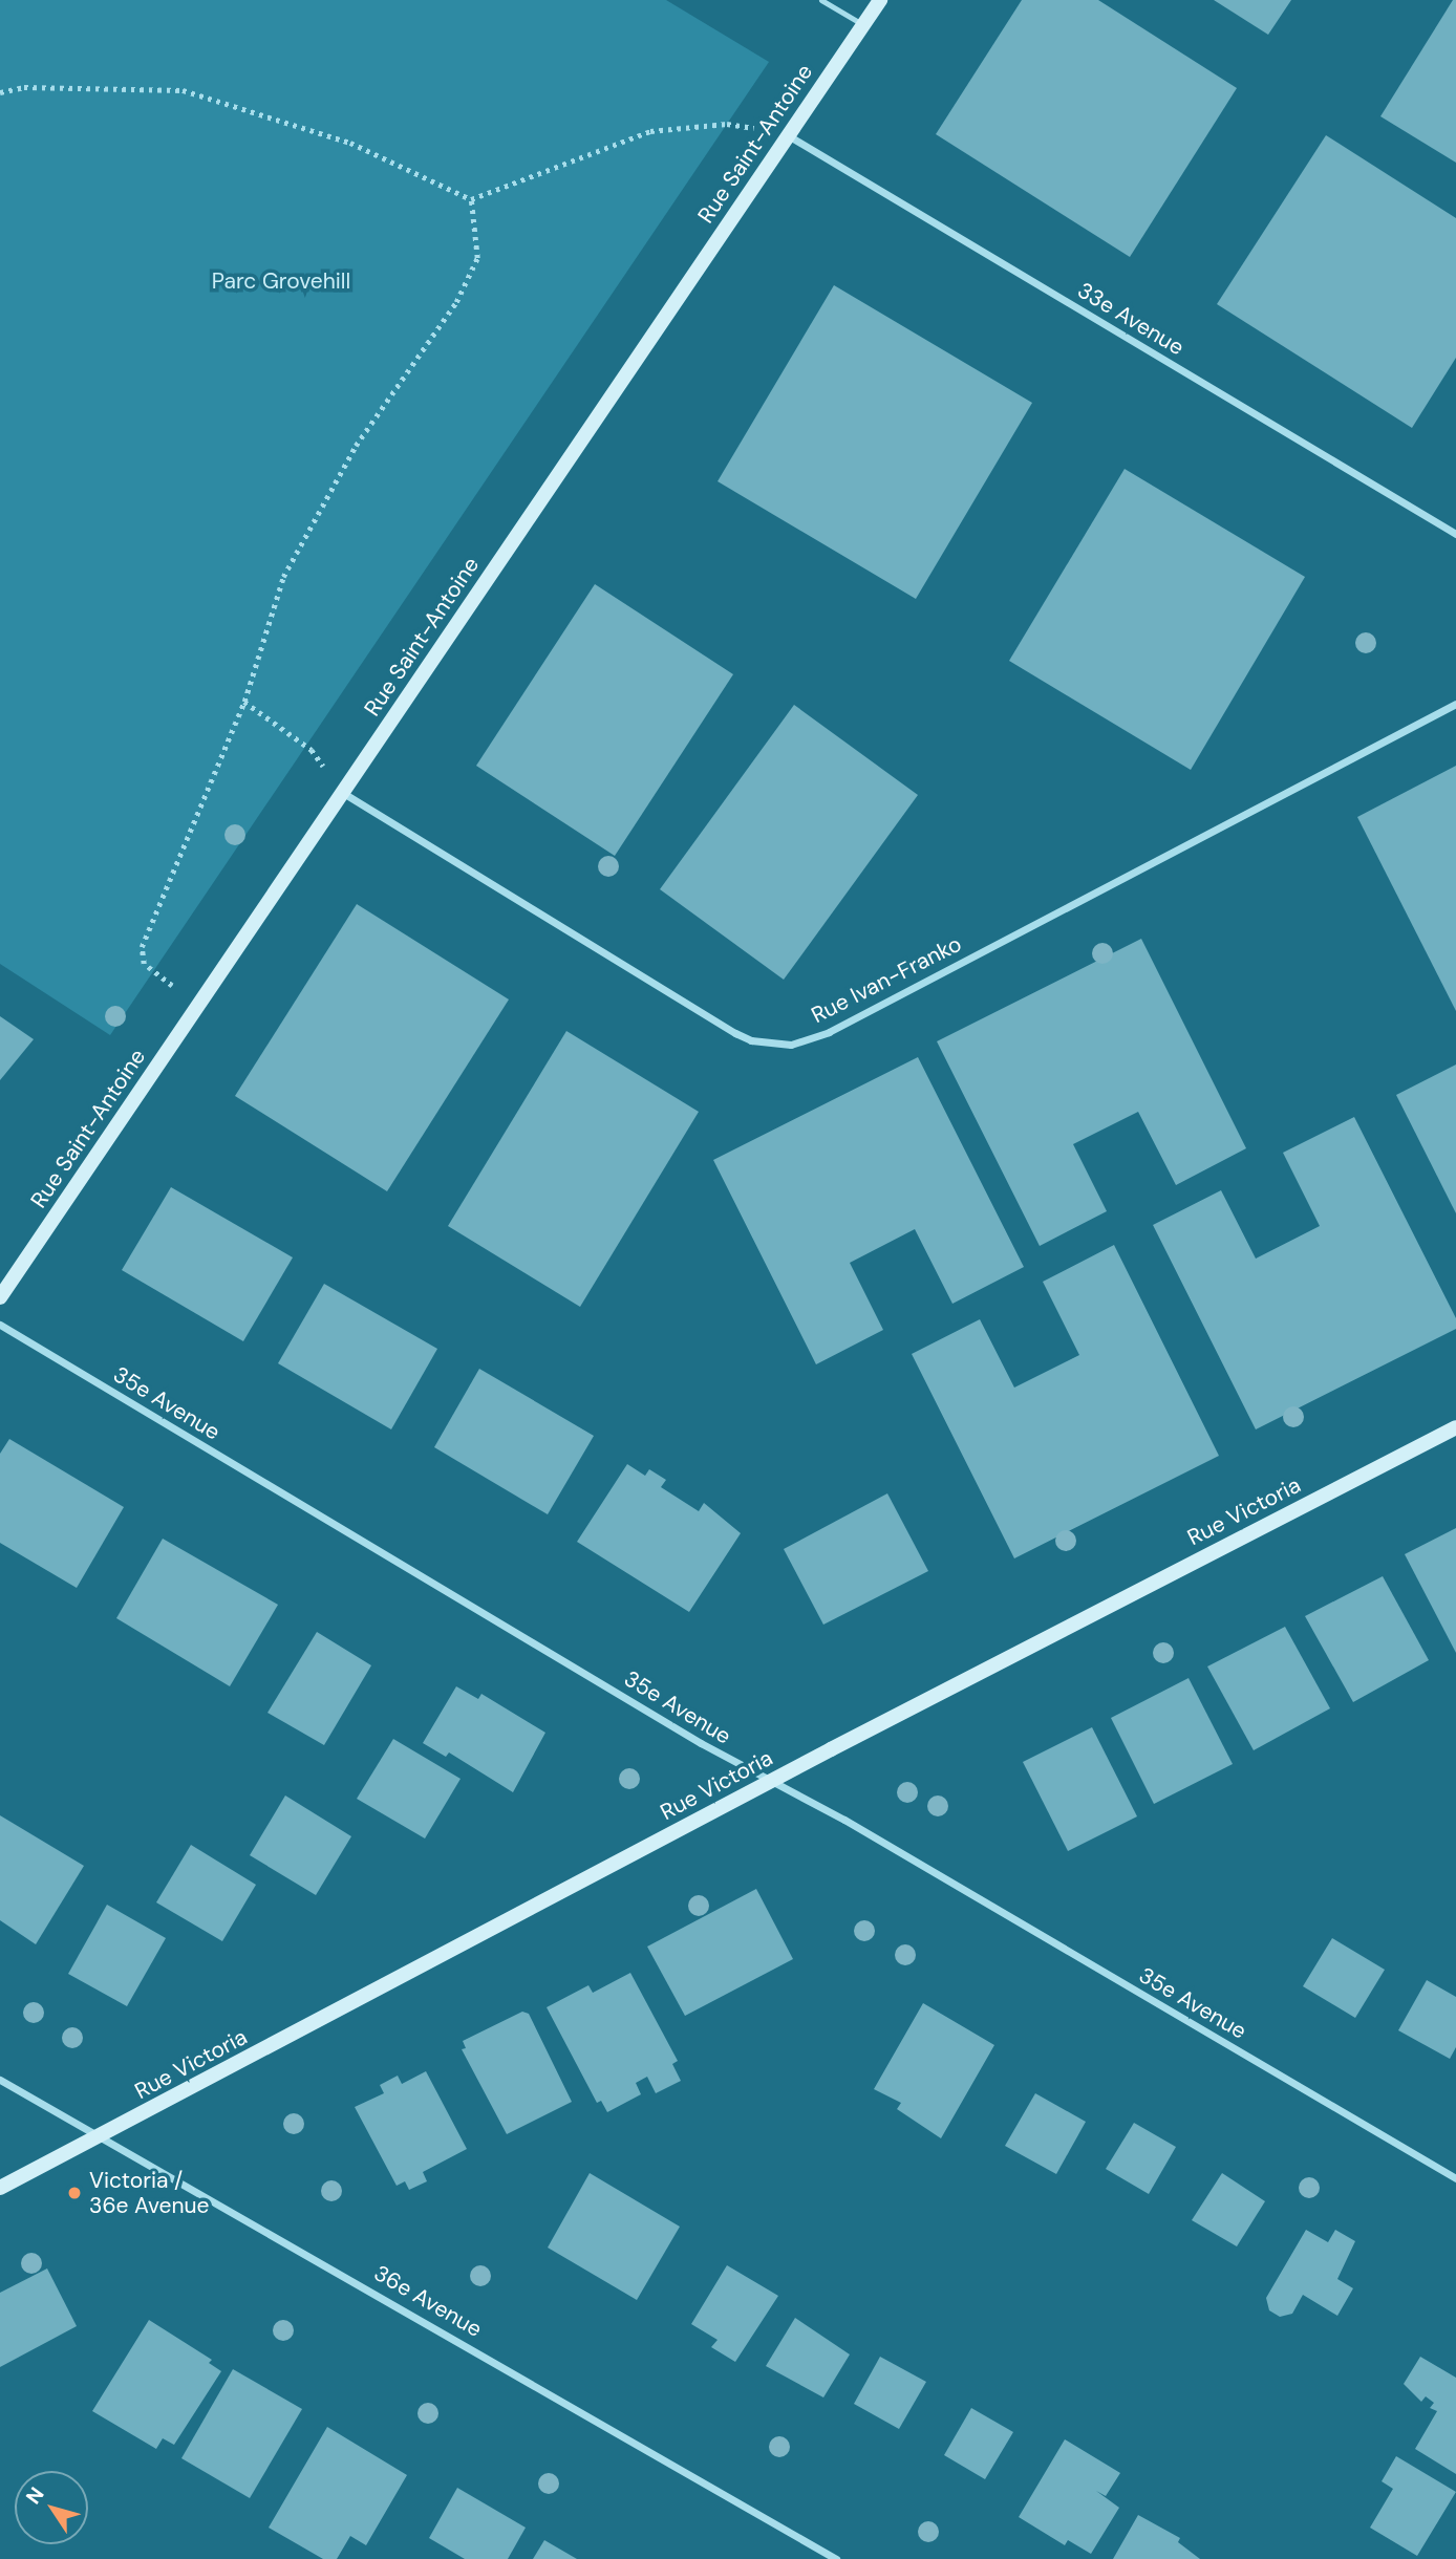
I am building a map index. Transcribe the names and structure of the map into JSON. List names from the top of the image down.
{
  "streets": {
    "main road": ["Rue Saint-Antoine", "Rue Victoria"],
    "street": [
      "33e Avenue",
      "Rue Ivan-Franko",
      "35e Avenue",
      "36e Avenue"
    ]
  },
  "crossings": [
    ["Rue Saint-Antoine", "33e Avenue"],
    ["Rue Saint-Antoine", "Rue Ivan-Franko"],
    ["35e Avenue", "Rue Victoria"],
    ["Rue Victoria", "36e Avenue"]
  ],
  "parks": ["Parc Grovehill"],
  "places": ["Victoria / 36e Avenue"],
  "north": "top left"
}
